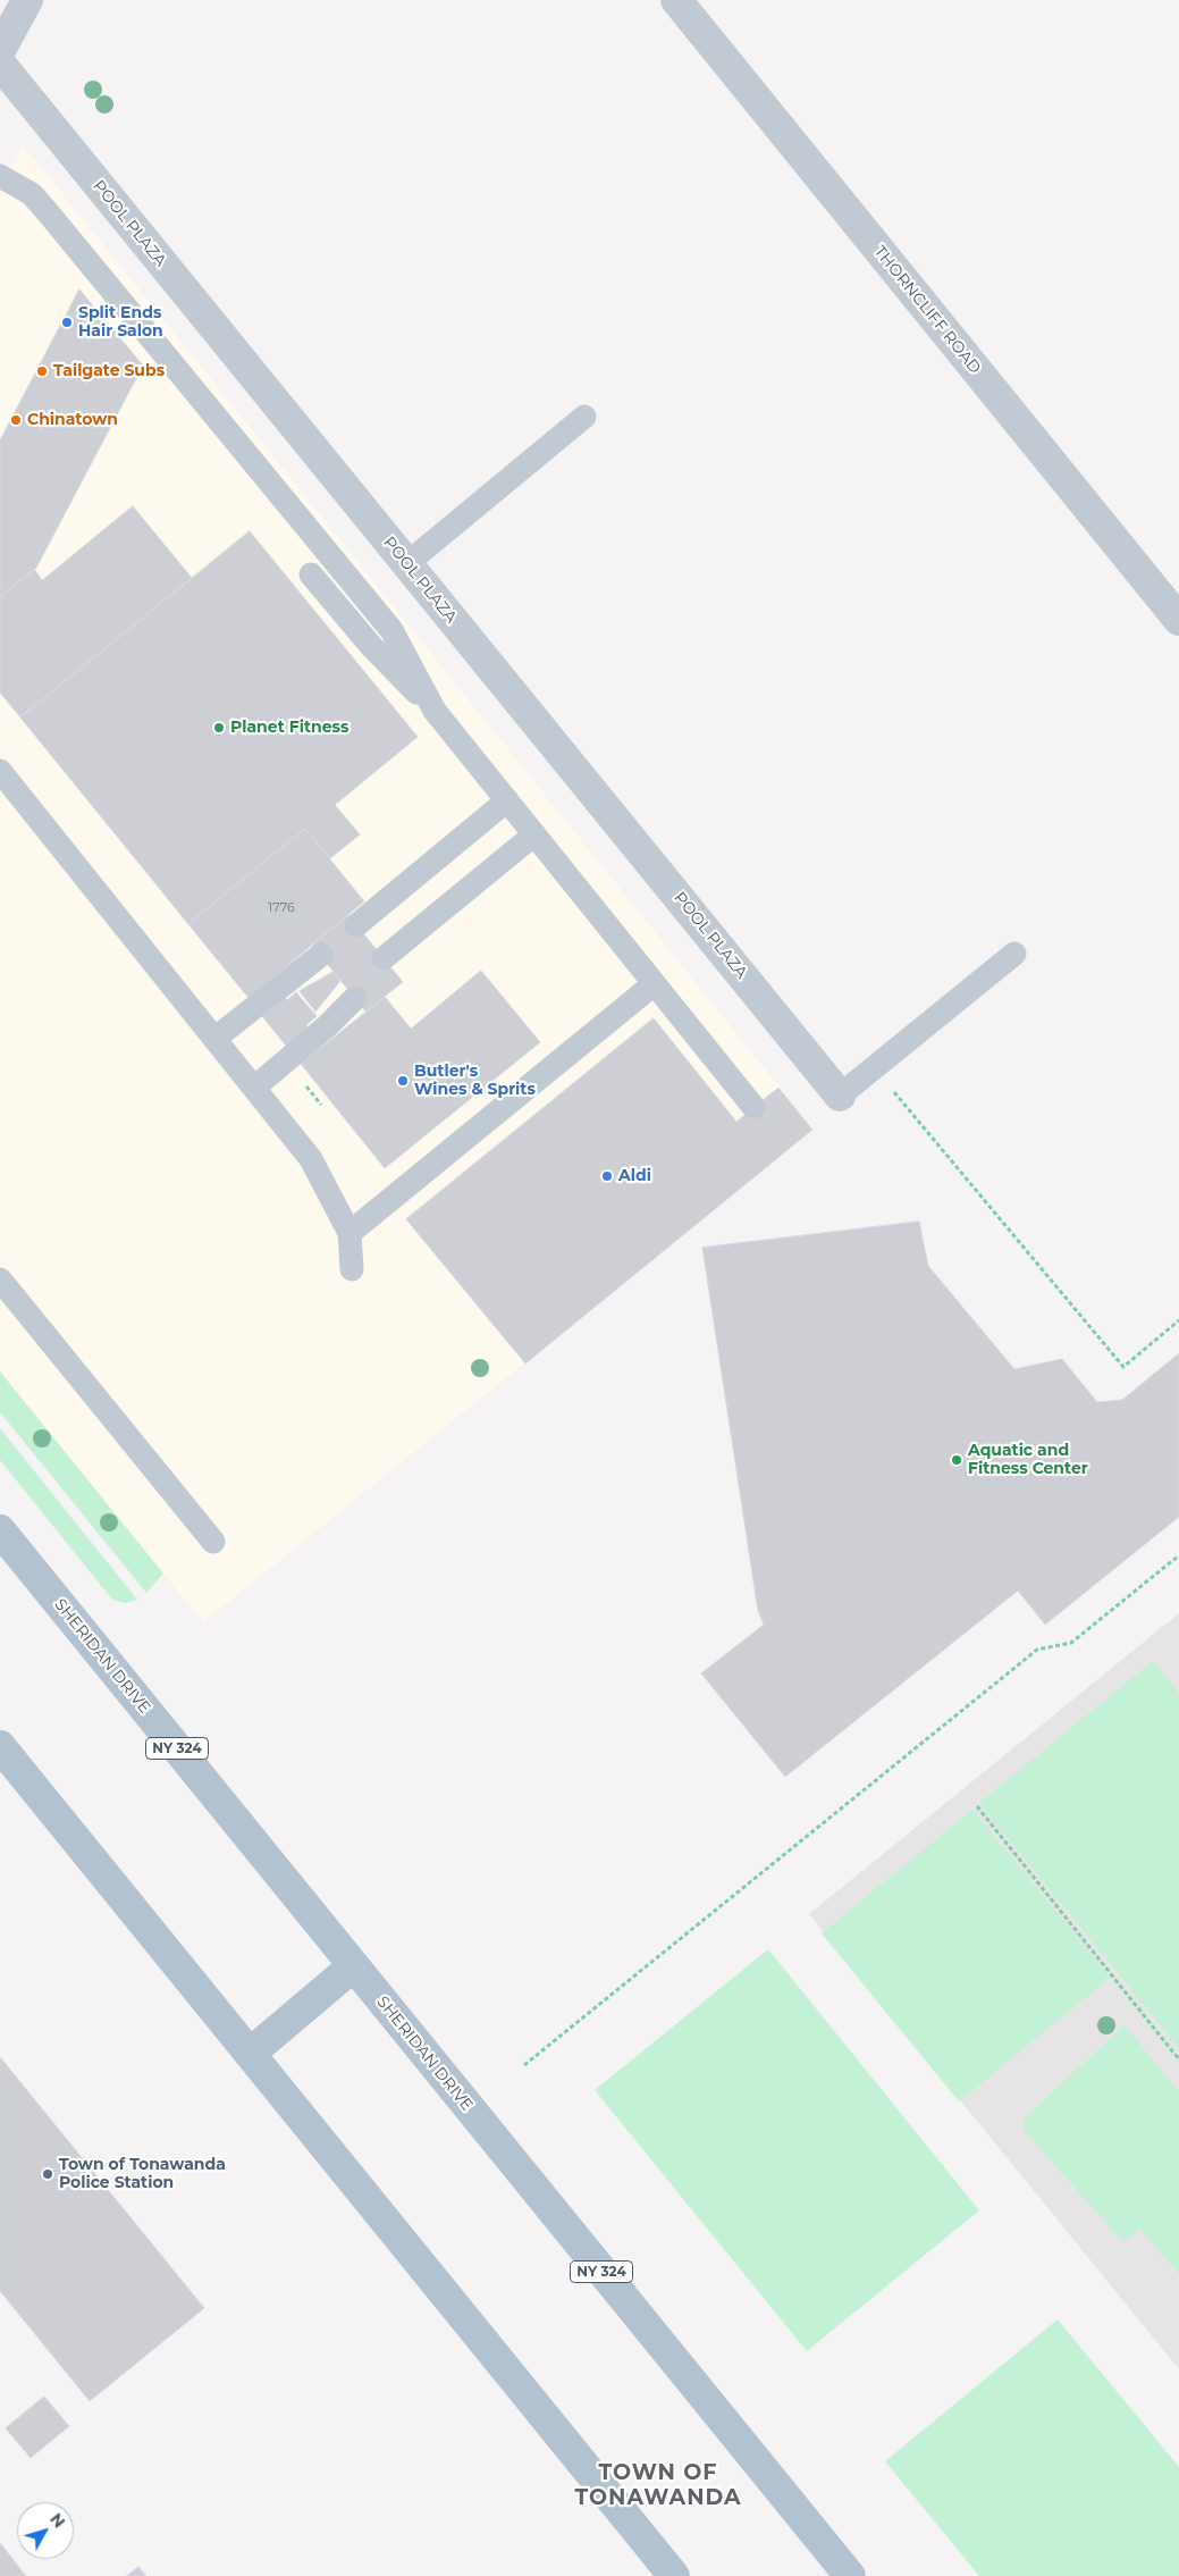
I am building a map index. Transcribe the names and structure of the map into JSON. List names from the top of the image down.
{
  "streets": {
    "main road": ["SHERIDAN DRIVE", "NY 324"],
    "street": ["POOL PLAZA", "THORNCLIFF ROAD"]
  },
  "districts": ["TOWN OF TONAWANDA"],
  "places": [
    "Split Ends Hair Salon",
    "Tailgate Subs",
    "Chinatown",
    "Planet Fitness",
    "Butler's Wines & Sprits",
    "Aldi",
    "Aquatic and Fitness Center",
    "Town of Tonawanda Police Station"
  ],
  "house_numbers": ["1776"],
  "north": "top right"
}
